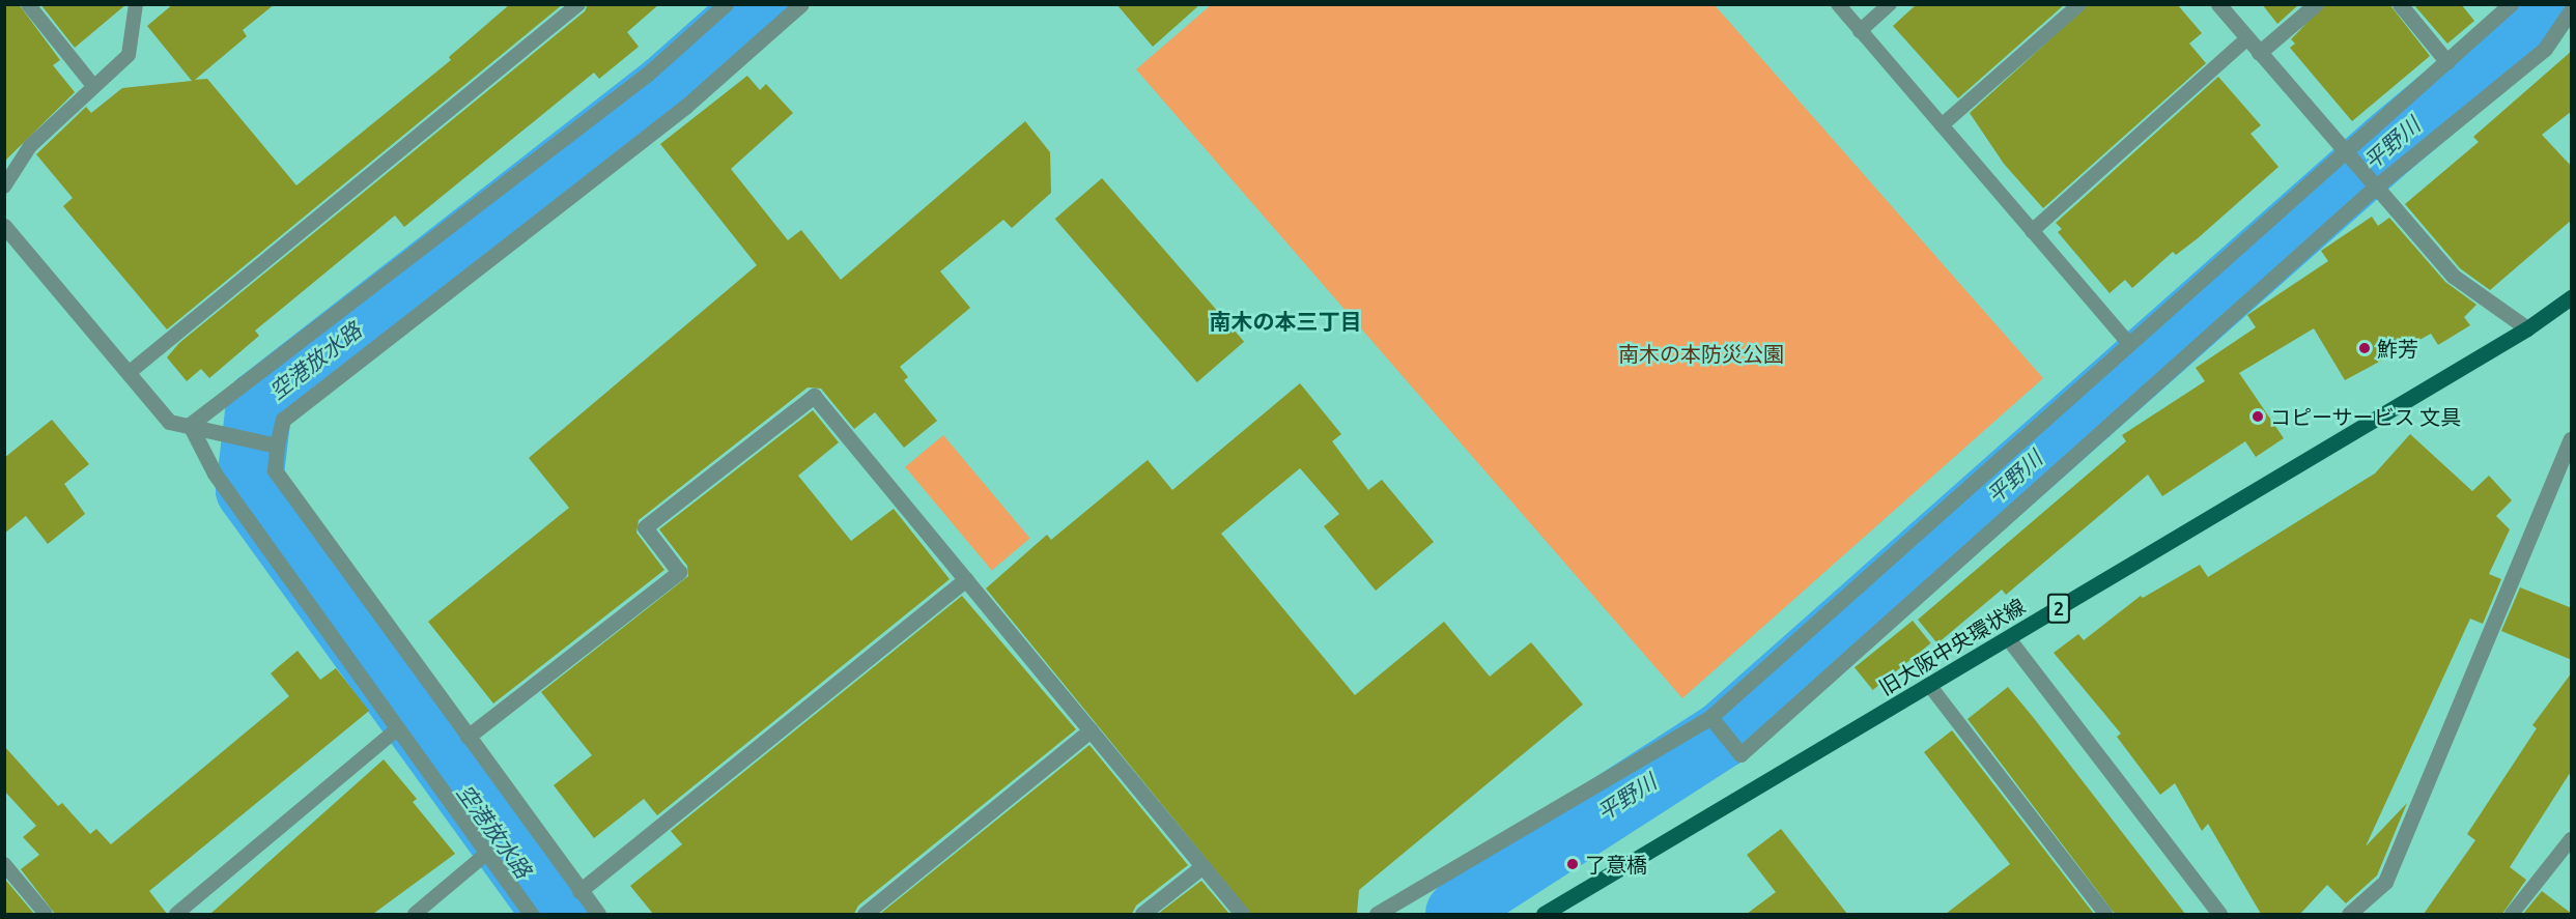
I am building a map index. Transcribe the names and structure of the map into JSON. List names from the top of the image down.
{
  "streets": {
    "main road": ["2", "旧大阪中央環状線"]
  },
  "districts": ["南木の本三丁目"],
  "water": ["平野川", "空港放水路"],
  "parks": ["南木の本防災公園"],
  "places": ["鮓芳", "コピーサービス 文具", "了意橋"]
}
